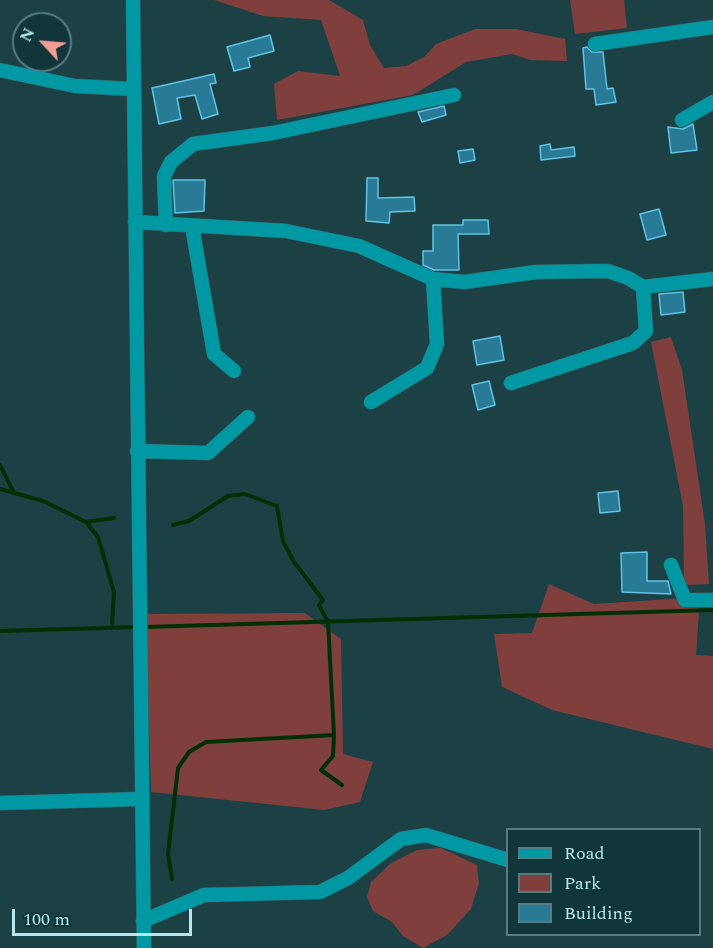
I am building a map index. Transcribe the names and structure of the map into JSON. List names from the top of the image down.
{
  "legend": ["Road", "Park", "Building"],
  "scale_bar": "100 m",
  "north": "top left"
}
